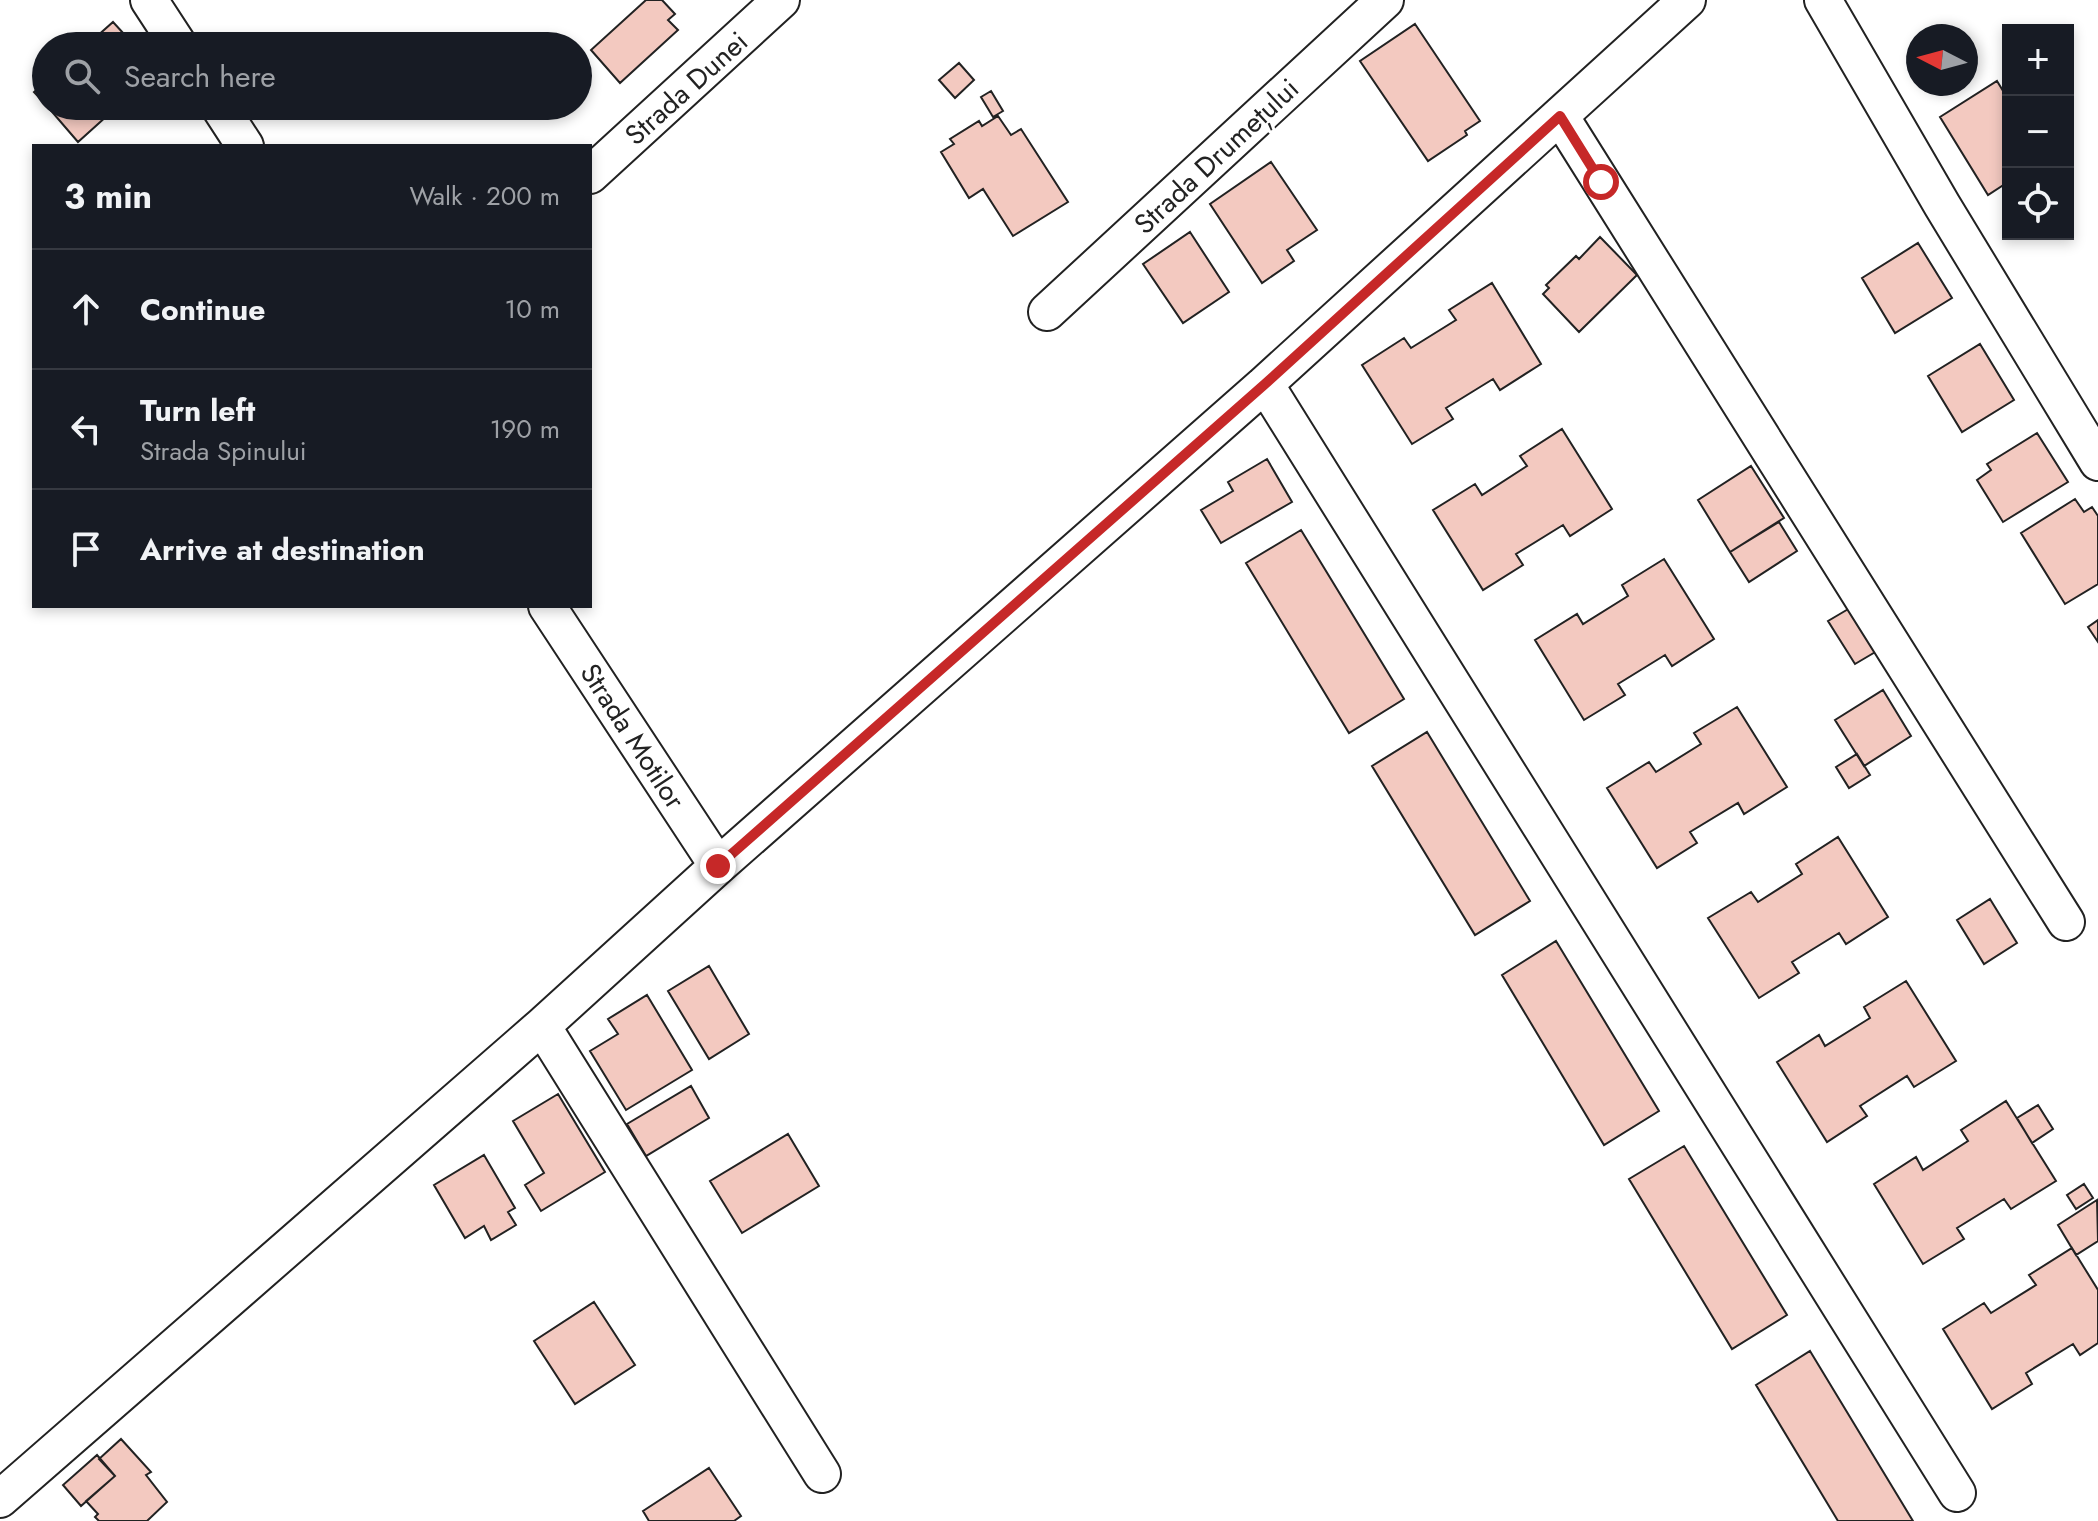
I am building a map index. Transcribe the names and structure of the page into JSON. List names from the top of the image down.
{
  "streets": {
    "street": ["Strada Dunei", "Strada Drumețului", "Strada Motilor"]
  },
  "north": "left",
  "page": {
    "map_buttons": ["+", "−"],
    "search": "Search here",
    "heading": ["3 min", "Walk · 200 m"],
    "list": [
      ["Continue", "10 m"],
      ["Turn left", "Strada Spinului", "190 m"],
      "Arrive at destination"
    ]
  }
}
